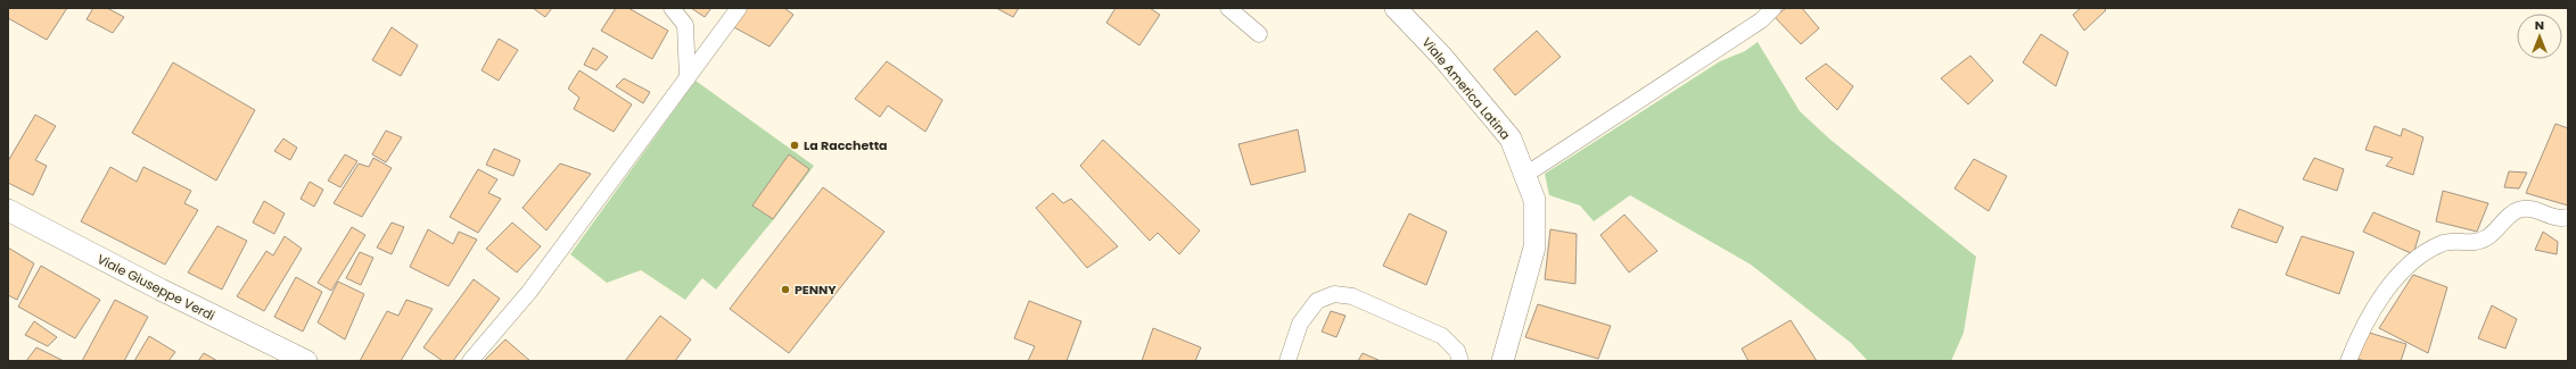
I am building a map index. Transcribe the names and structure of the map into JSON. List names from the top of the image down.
{
  "streets": {
    "main road": ["Viale America Latina", "Viale Giuseppe Verdi"]
  },
  "places": ["La Racchetta", "PENNY"],
  "north": "top"
}
